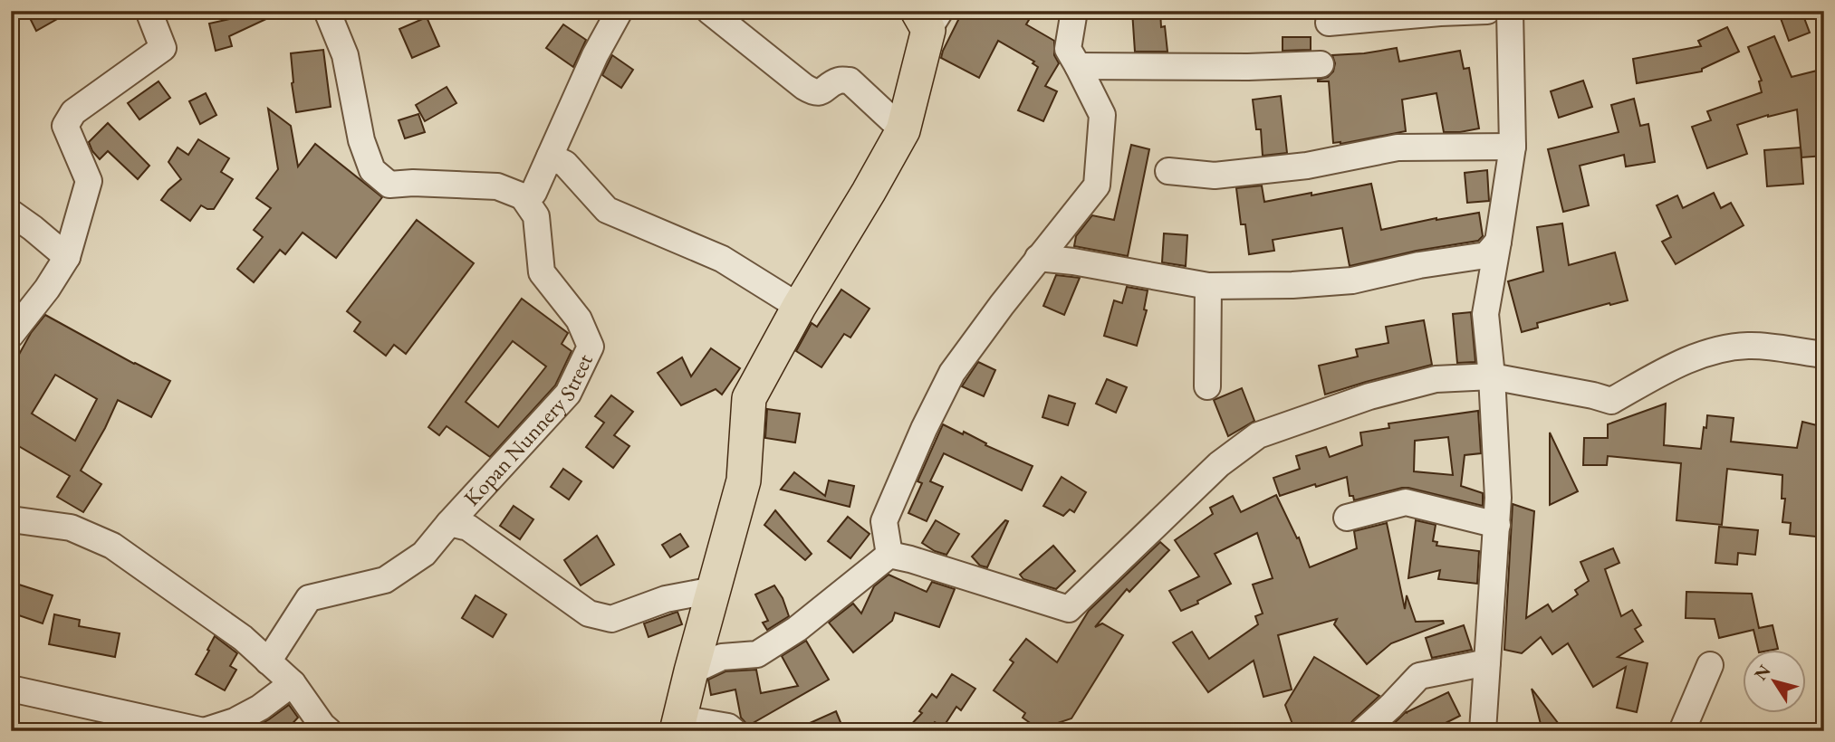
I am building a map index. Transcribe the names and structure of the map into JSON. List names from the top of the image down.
{
  "streets": {
    "street": ["Kopan Nunnery Street"]
  },
  "north": "top left"
}
